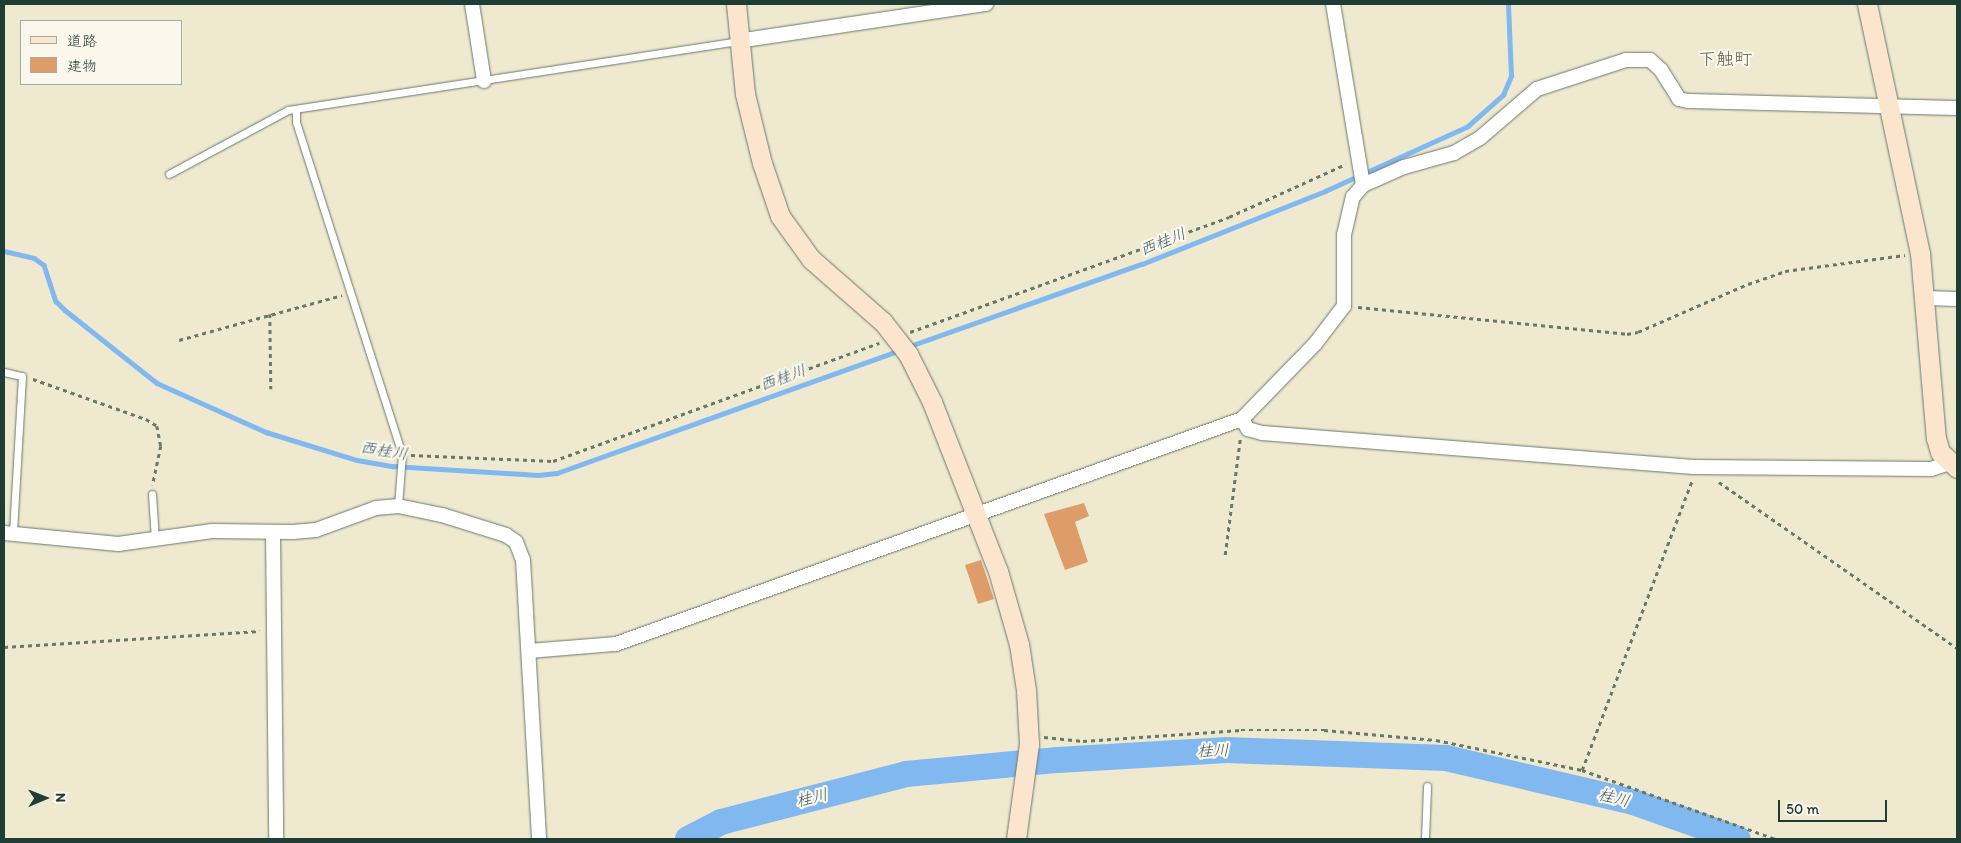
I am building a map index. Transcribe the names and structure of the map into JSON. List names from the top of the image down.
{
  "districts": ["下触町"],
  "water": ["西桂川", "桂川"],
  "legend": ["道路", "建物"],
  "scale_bar": "50 m",
  "north": "right"
}
